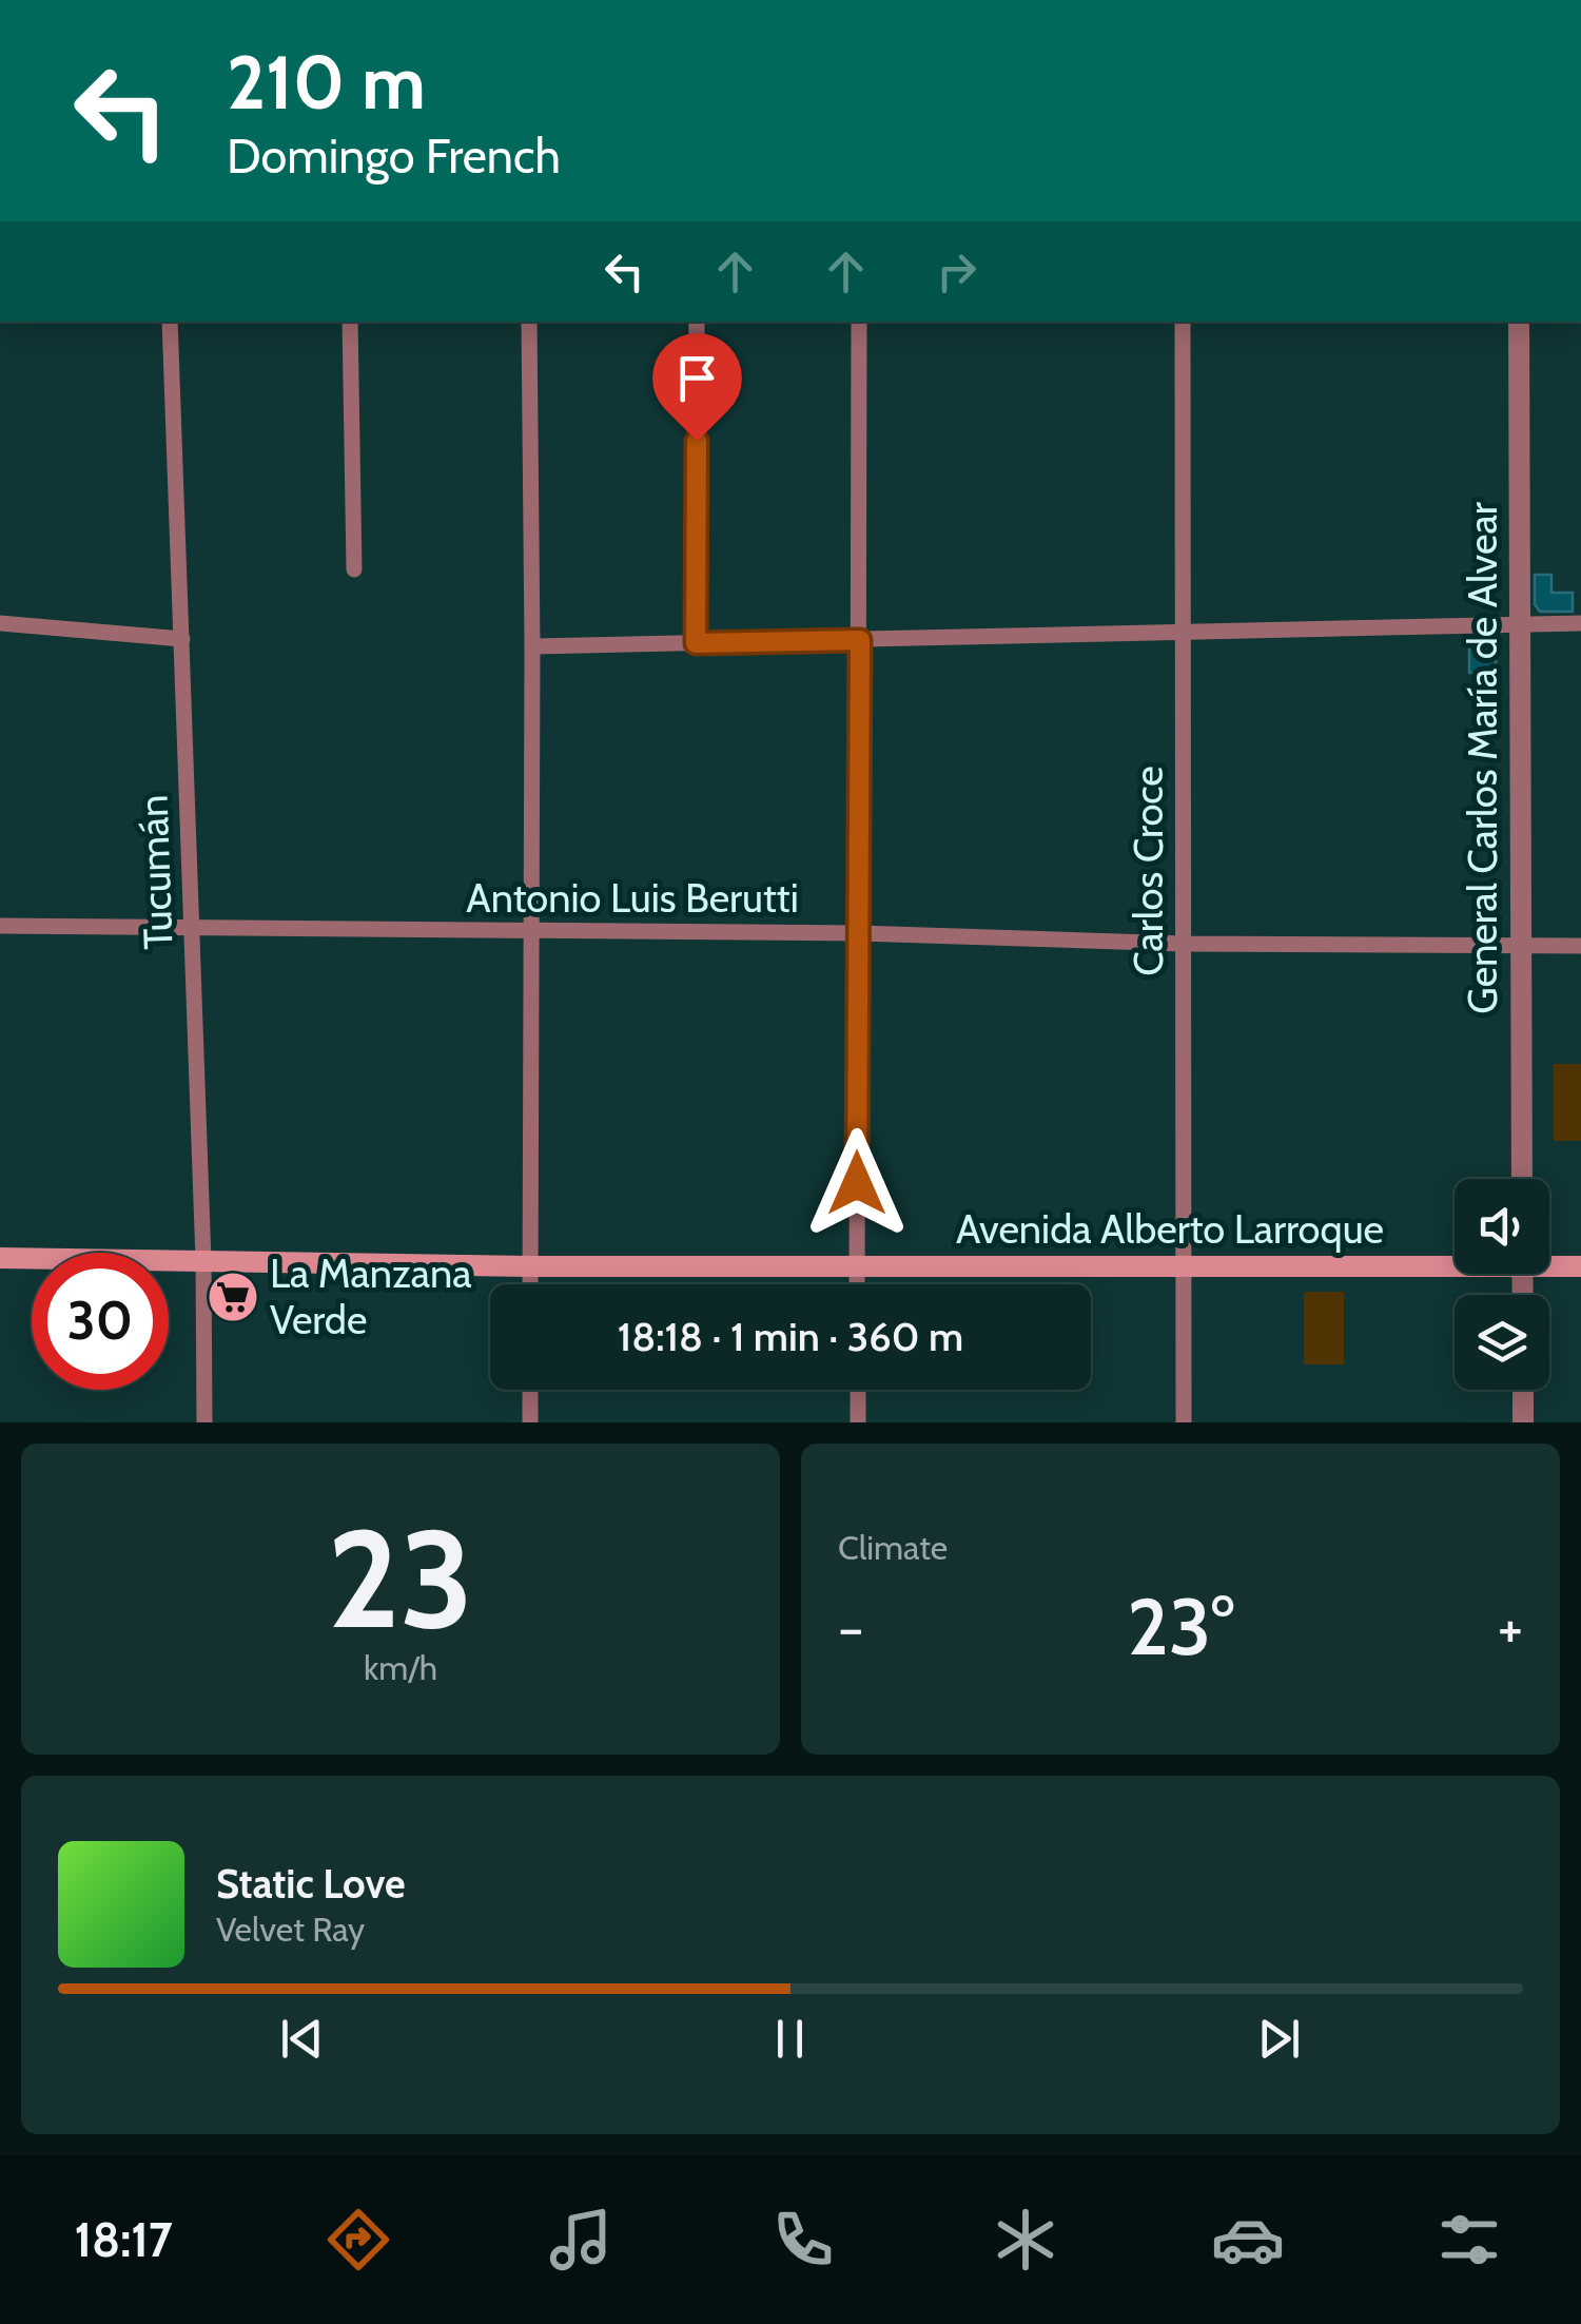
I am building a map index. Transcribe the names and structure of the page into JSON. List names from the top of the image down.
{
  "streets": {
    "main road": ["Avenida Alberto Larroque"],
    "street": [
      "General Carlos María de Alvear",
      "Carlos Croce",
      "Tucumán",
      "Antonio Luis Berutti"
    ]
  },
  "crossings": [
    ["General Carlos María de Alvear", "Antonio Luis Berutti"],
    ["Carlos Croce", "Antonio Luis Berutti"],
    ["Carlos Croce", "Avenida Alberto Larroque"],
    ["Tucumán", "Antonio Luis Berutti"],
    ["Tucumán", "Avenida Alberto Larroque"]
  ],
  "places": {
    "supermarket": ["La Manzana Verde"]
  },
  "page": {
    "turn": ["210 m", "Domingo French"],
    "limit": "30",
    "trip": "18:18 · 1 min · 360 m",
    "tile": [
      ["23", "km/h"],
      "Climate"
    ],
    "heat": ["−", "23°", "+"],
    "song": ["Static Love", "Velvet Ray"],
    "tabs": "18:17"
  }
}
